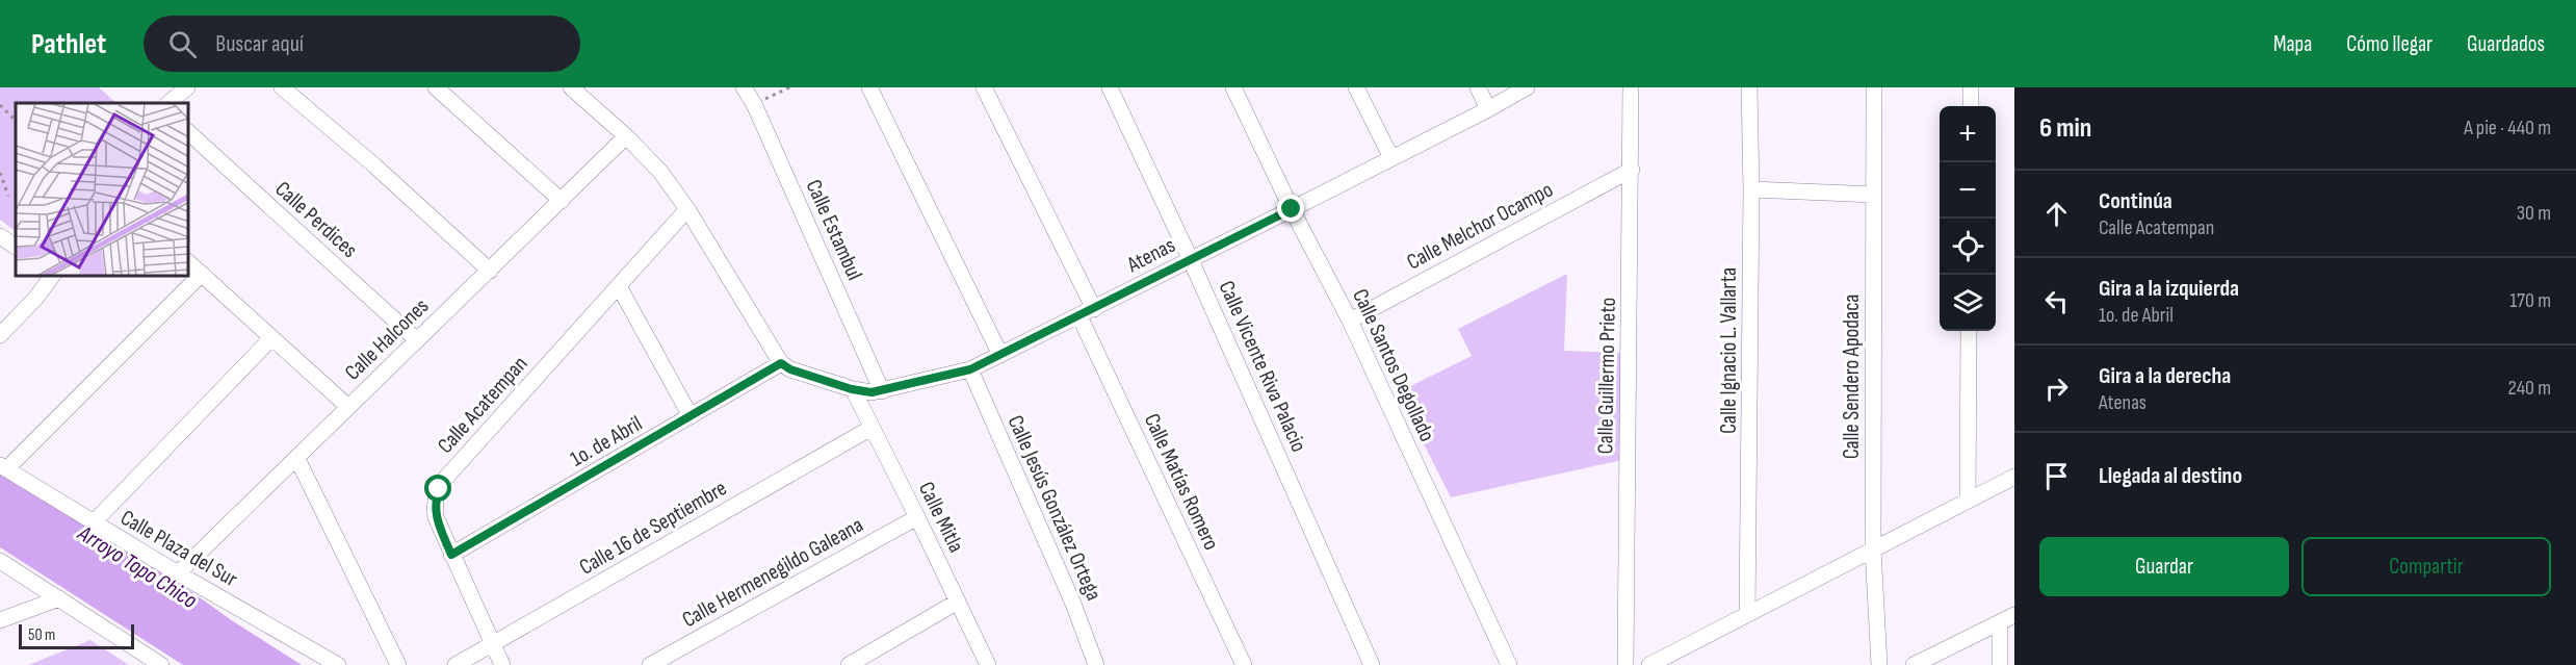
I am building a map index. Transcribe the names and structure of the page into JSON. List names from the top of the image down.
{
  "streets": {
    "street": [
      "Calle Perdices",
      "Calle Melchor Ocampo",
      "Calle Estambul",
      "Atenas",
      "Calle Halcones",
      "Calle Ignacio L. Vallarta",
      "Calle Santos Degollado",
      "Calle Vicente Riva Palacio",
      "Calle Guillermo Prieto",
      "Calle Sendero Apodaca",
      "Calle Acatempan",
      "1o. de Abril",
      "Calle Matías Romero",
      "Calle Jesús González Ortega",
      "Calle Mitla",
      "Calle 16 de Septiembre",
      "Calle Plaza del Sur",
      "Calle Hermenegildo Galeana"
    ]
  },
  "crossings": [
    ["Calle Perdices", "Calle Halcones"],
    ["Calle Melchor Ocampo", "Calle Santos Degollado"],
    ["Calle Melchor Ocampo", "Calle Guillermo Prieto"],
    ["Calle Estambul", "Atenas"],
    ["Atenas", "Calle Santos Degollado"],
    ["Atenas", "Calle Vicente Riva Palacio"],
    ["Atenas", "1o. de Abril"],
    ["Atenas", "Calle Matías Romero"],
    ["Atenas", "Calle Jesús González Ortega"],
    ["Atenas", "Calle Mitla"],
    ["Calle Halcones", "Calle Plaza del Sur"],
    ["Calle Acatempan", "1o. de Abril"],
    ["Calle Acatempan", "Calle 16 de Septiembre"],
    ["Calle Mitla", "Calle 16 de Septiembre"],
    ["Calle Mitla", "Calle Hermenegildo Galeana"]
  ],
  "water": ["Arroyo Topo Chico"],
  "scale_bar": "50 m",
  "page": {
    "header": "Pathlet",
    "search": "Buscar aquí",
    "nav": ["Mapa", "Cómo llegar", "Guardados"],
    "heading": ["6 min", "A pie · 440 m"],
    "map_buttons": ["+", "−"],
    "list": [
      ["Continúa", "Calle Acatempan", "30 m"],
      ["Gira a la izquierda", "1o. de Abril", "170 m"],
      ["Gira a la derecha", "Atenas", "240 m"],
      "Llegada al destino"
    ],
    "buttons": ["Guardar", "Compartir"],
    "scale": "50 m"
  }
}
